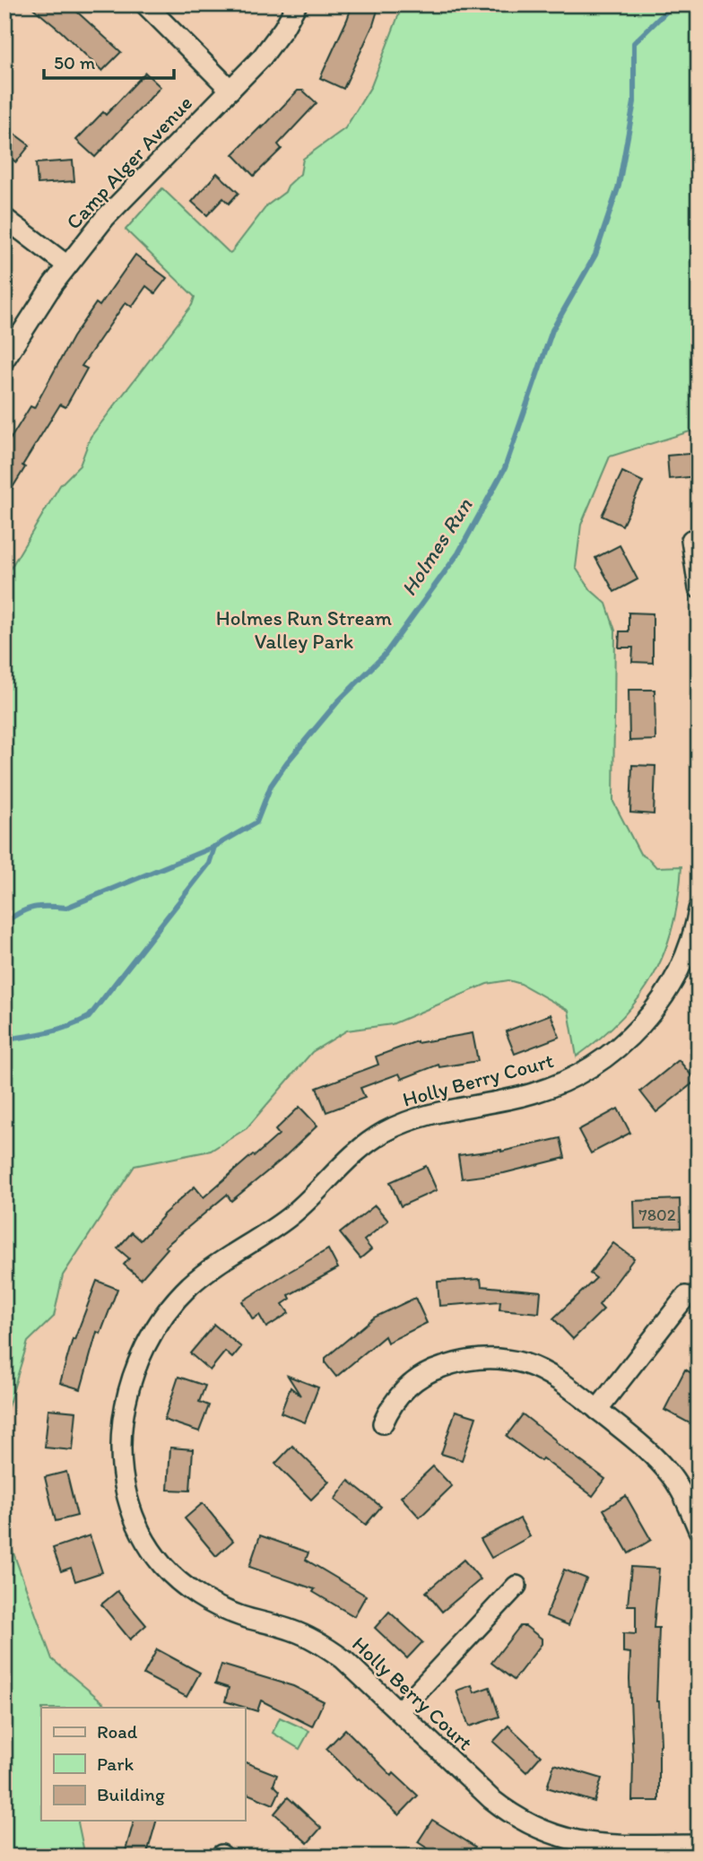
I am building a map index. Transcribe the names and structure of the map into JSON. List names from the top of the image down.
{
  "streets": {
    "street": ["Camp Alger Avenue", "Holly Berry Court"]
  },
  "water": ["Holmes Run"],
  "parks": ["Holmes Run Stream Valley Park"],
  "house_numbers": ["7802"],
  "legend": ["Road", "Park", "Building"],
  "scale_bar": "50 m"
}
